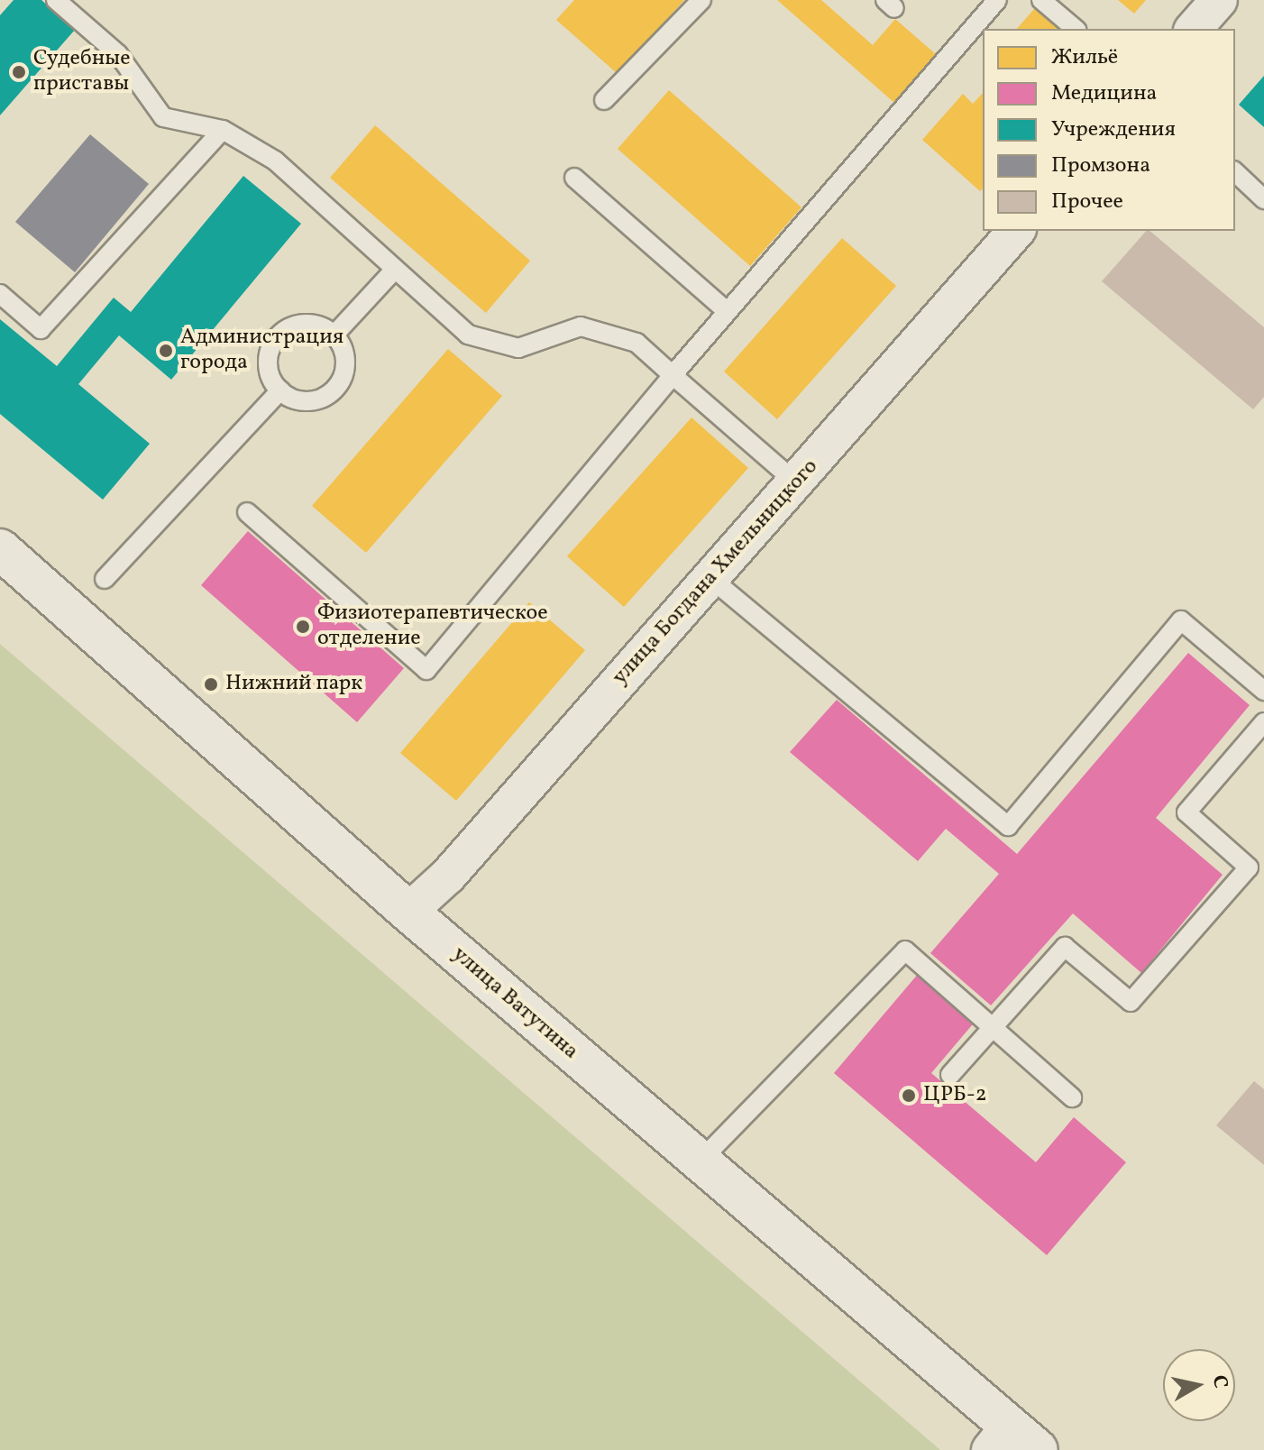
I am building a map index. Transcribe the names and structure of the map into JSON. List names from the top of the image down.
{
  "streets": {
    "main road": ["улица Ватутина"],
    "street": ["улица Богдана Хмельницкого"]
  },
  "crossings": [
    ["улица Богдана Хмельницкого", "улица Ватутина"]
  ],
  "places": [
    "Судебные приставы",
    "Администрация города",
    "Физиотерапевтическое отделение",
    "Нижний парк",
    "ЦРБ-2"
  ],
  "legend": [
    "Жильё",
    "Медицина",
    "Учреждения",
    "Промзона",
    "Прочее"
  ],
  "north": "right"
}
